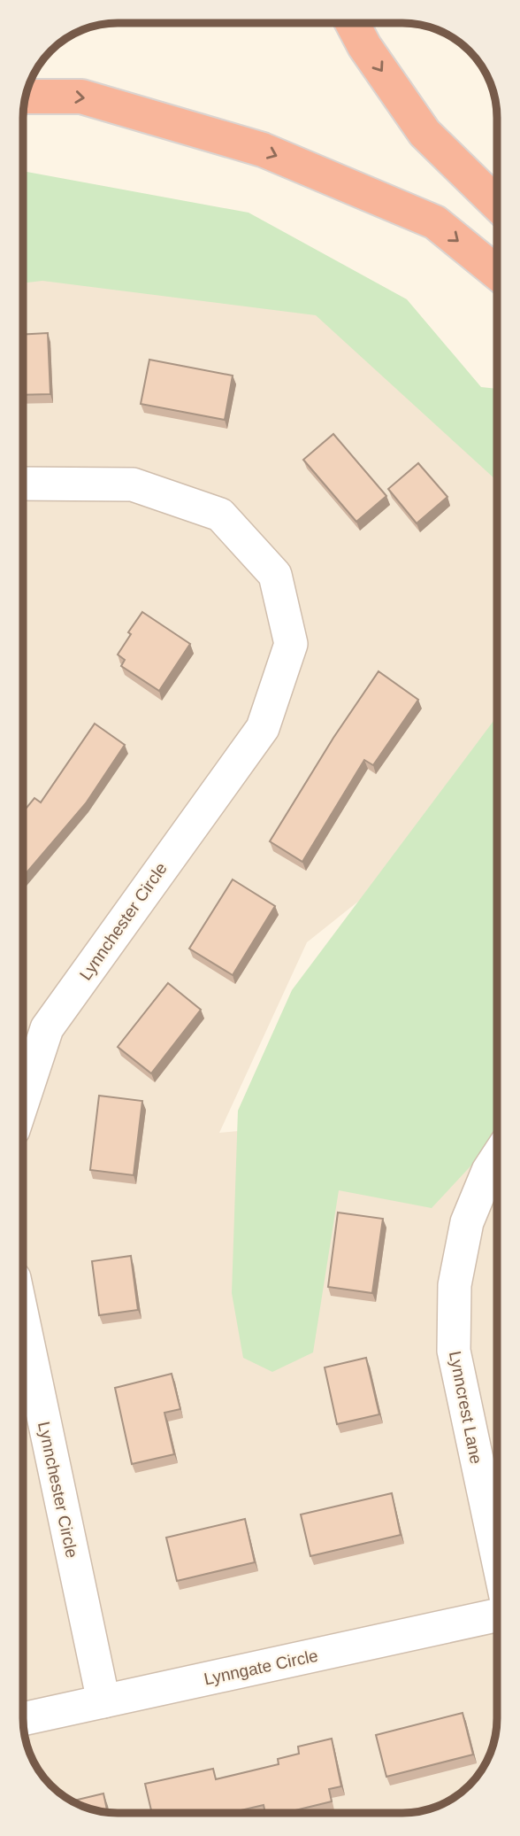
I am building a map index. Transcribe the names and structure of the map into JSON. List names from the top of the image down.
{
  "streets": {
    "street": ["Lynnchester Circle", "Lynncrest Lane", "Lynngate Circle"]
  },
  "crossings": [
    ["Lynnchester Circle", "Lynngate Circle"]
  ]
}
